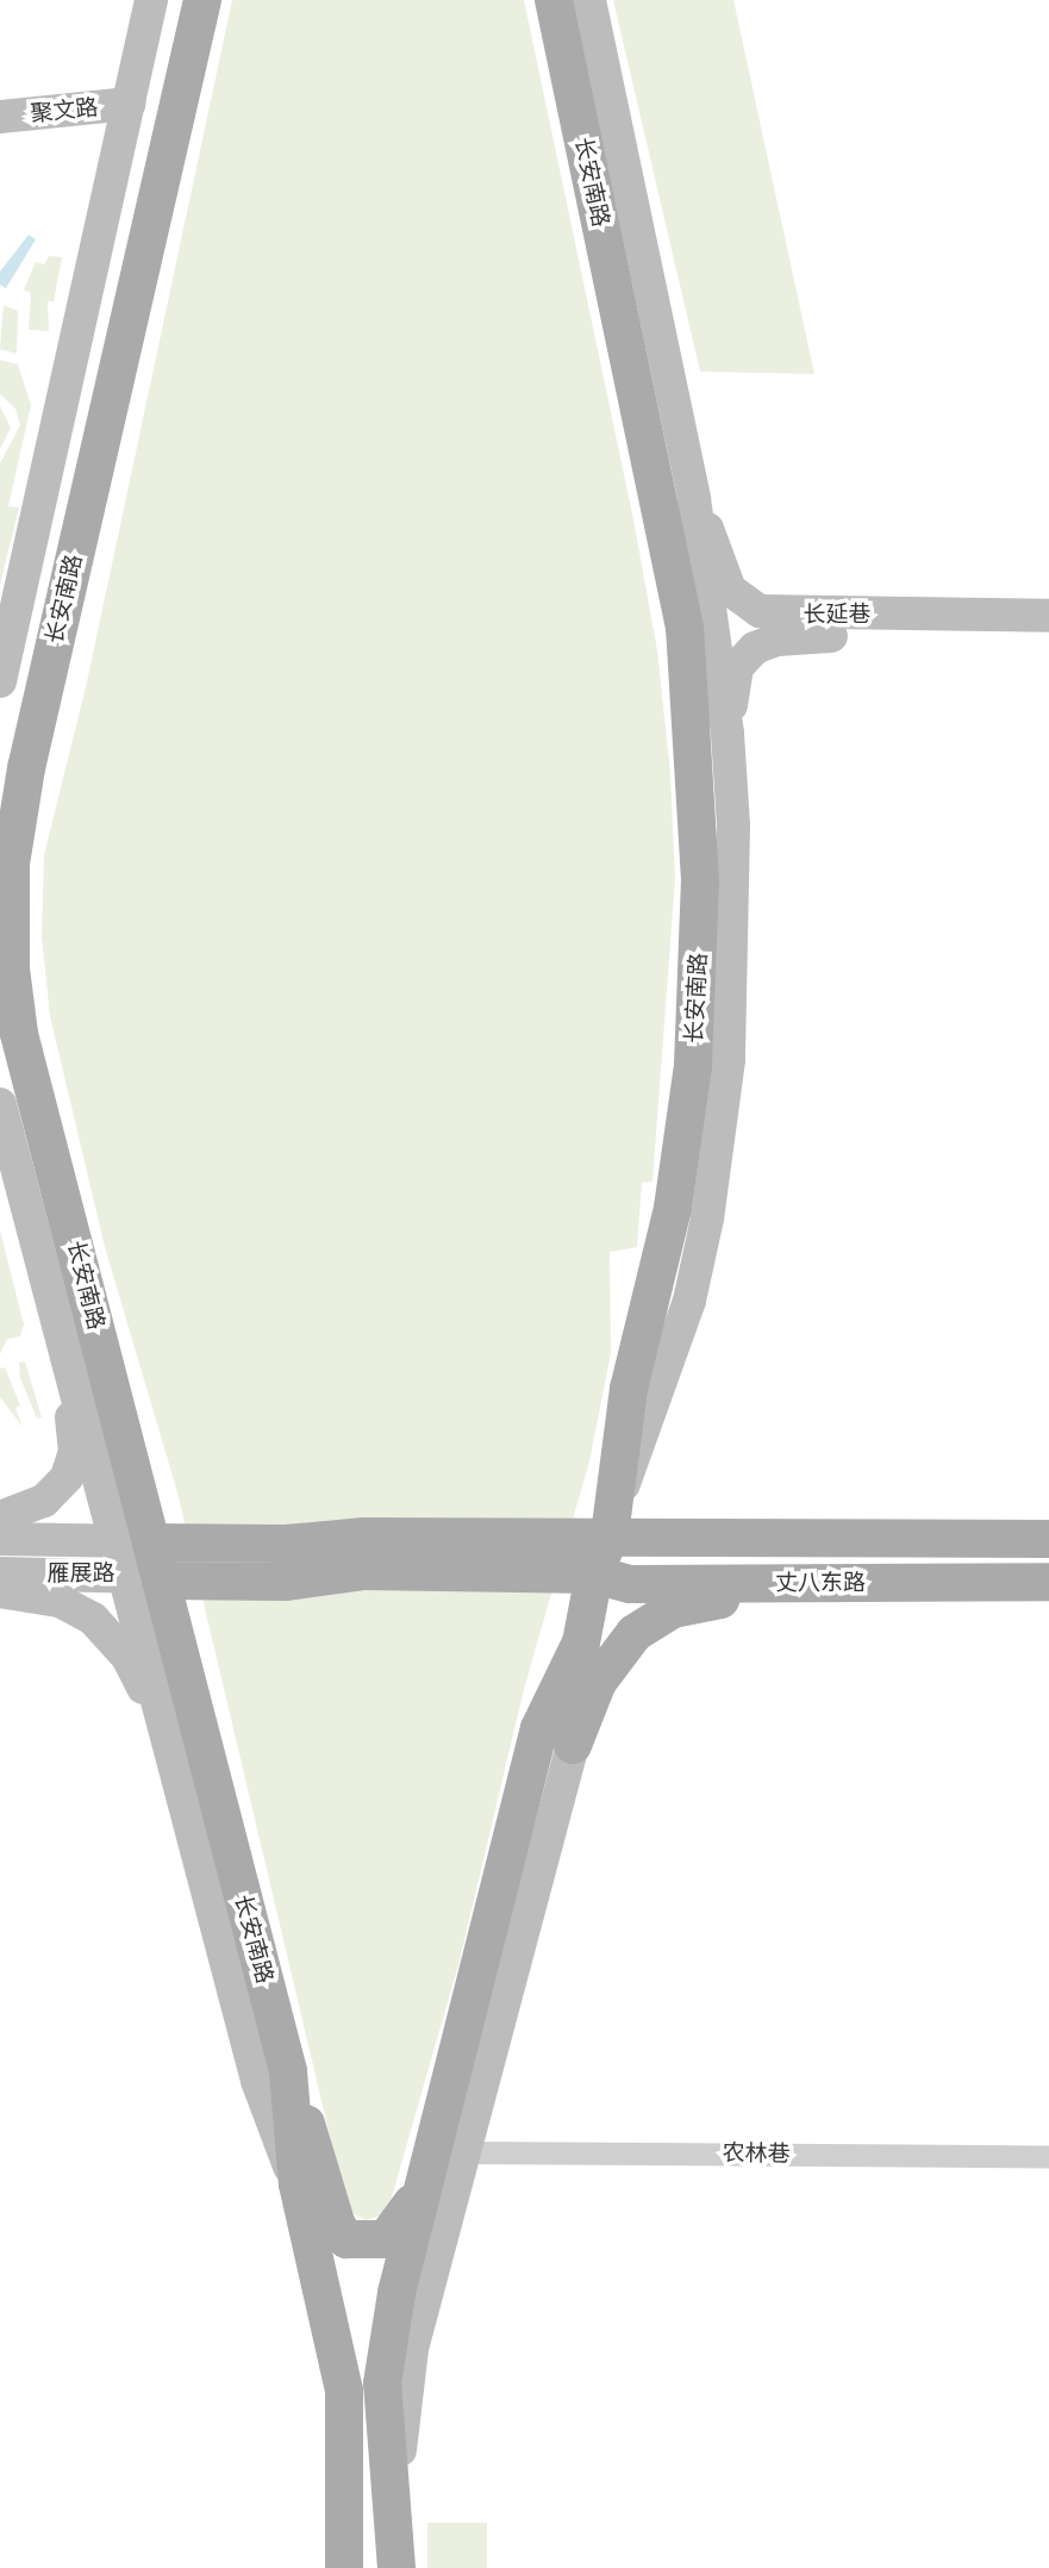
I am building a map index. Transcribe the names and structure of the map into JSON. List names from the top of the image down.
{
  "streets": {
    "main road": [
      "聚文路",
      "长安南路",
      "长延巷",
      "雁展路",
      "丈八东路"
    ],
    "street": ["农林巷"]
  },
  "crossings": [
    ["长安南路", "雁展路"],
    ["长安南路", "丈八东路"],
    ["雁展路", "丈八东路"]
  ]
}
